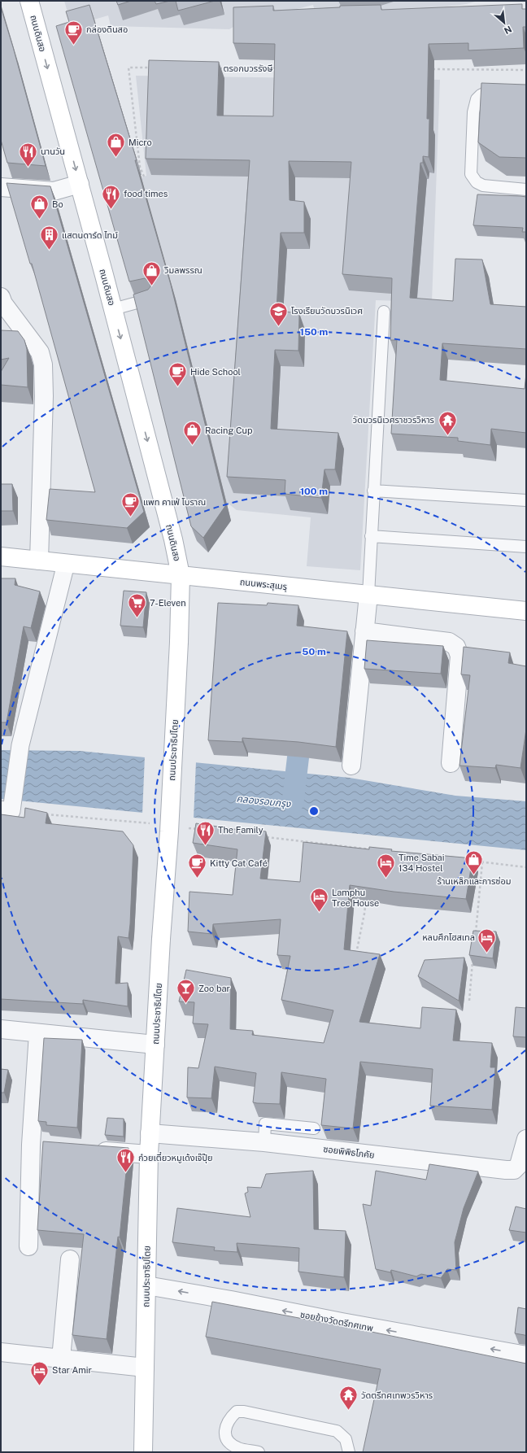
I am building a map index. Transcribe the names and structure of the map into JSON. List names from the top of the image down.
{
  "streets": {
    "main road": ["ถนนดินสอ", "ถนนพระสุเมรุ", "ถนนประชาธิปไตย"],
    "street": ["ซอยพิพิธโภคัย", "ซอยข้างวัดตรีทศเทพ"],
    "path": ["ตรอกบวรรังษี"]
  },
  "crossings": [
    ["ถนนดินสอ", "ถนนพระสุเมรุ"],
    ["ถนนดินสอ", "ถนนประชาธิปไตย"],
    ["ถนนพระสุเมรุ", "ถนนประชาธิปไตย"],
    ["ถนนประชาธิปไตย", "ซอยพิพิธโภคัย"],
    ["ถนนประชาธิปไตย", "ซอยข้างวัดตรีทศเทพ"]
  ],
  "one_way": ["ถนนดินสอ", "ซอยข้างวัดตรีทศเทพ"],
  "water": ["คลองรอบกรุง"],
  "places": {
    "cafe": [
      "กล่องดินสอ",
      "Hide School",
      "แพท คาเฟ่ โบราณ",
      "Kitty Cat Café"
    ],
    "shop": [
      "Micro",
      "Bo",
      "วิมลพรรณ",
      "Racing Cup",
      "ร้านเหล็กและการซ่อม"
    ],
    "restaurant": [
      "นานวัน",
      "food times",
      "The Family",
      "ก๋วยเตี๋ยวหมูเด้งเจ๊ปุ๊ย"
    ],
    "building": ["แสตนดาร์ด ไทม์"],
    "school or university": ["โรงเรียนวัดบวรนิเวศ"],
    "temple": ["วัดบวรนิเวศราชวรวิหาร", "วัดตรีทศเทพวรวิหาร"],
    "supermarket": ["7-Eleven"],
    "hotel": [
      "Time Sabai 134 Hostel",
      "Lamphu Tree House",
      "หลบศึกโฮสเทล",
      "Star Amir"
    ],
    "bar": ["Zoo bar"]
  },
  "north": "bottom right",
  "rings": ["150 m", "100 m", "50 m"]
}
